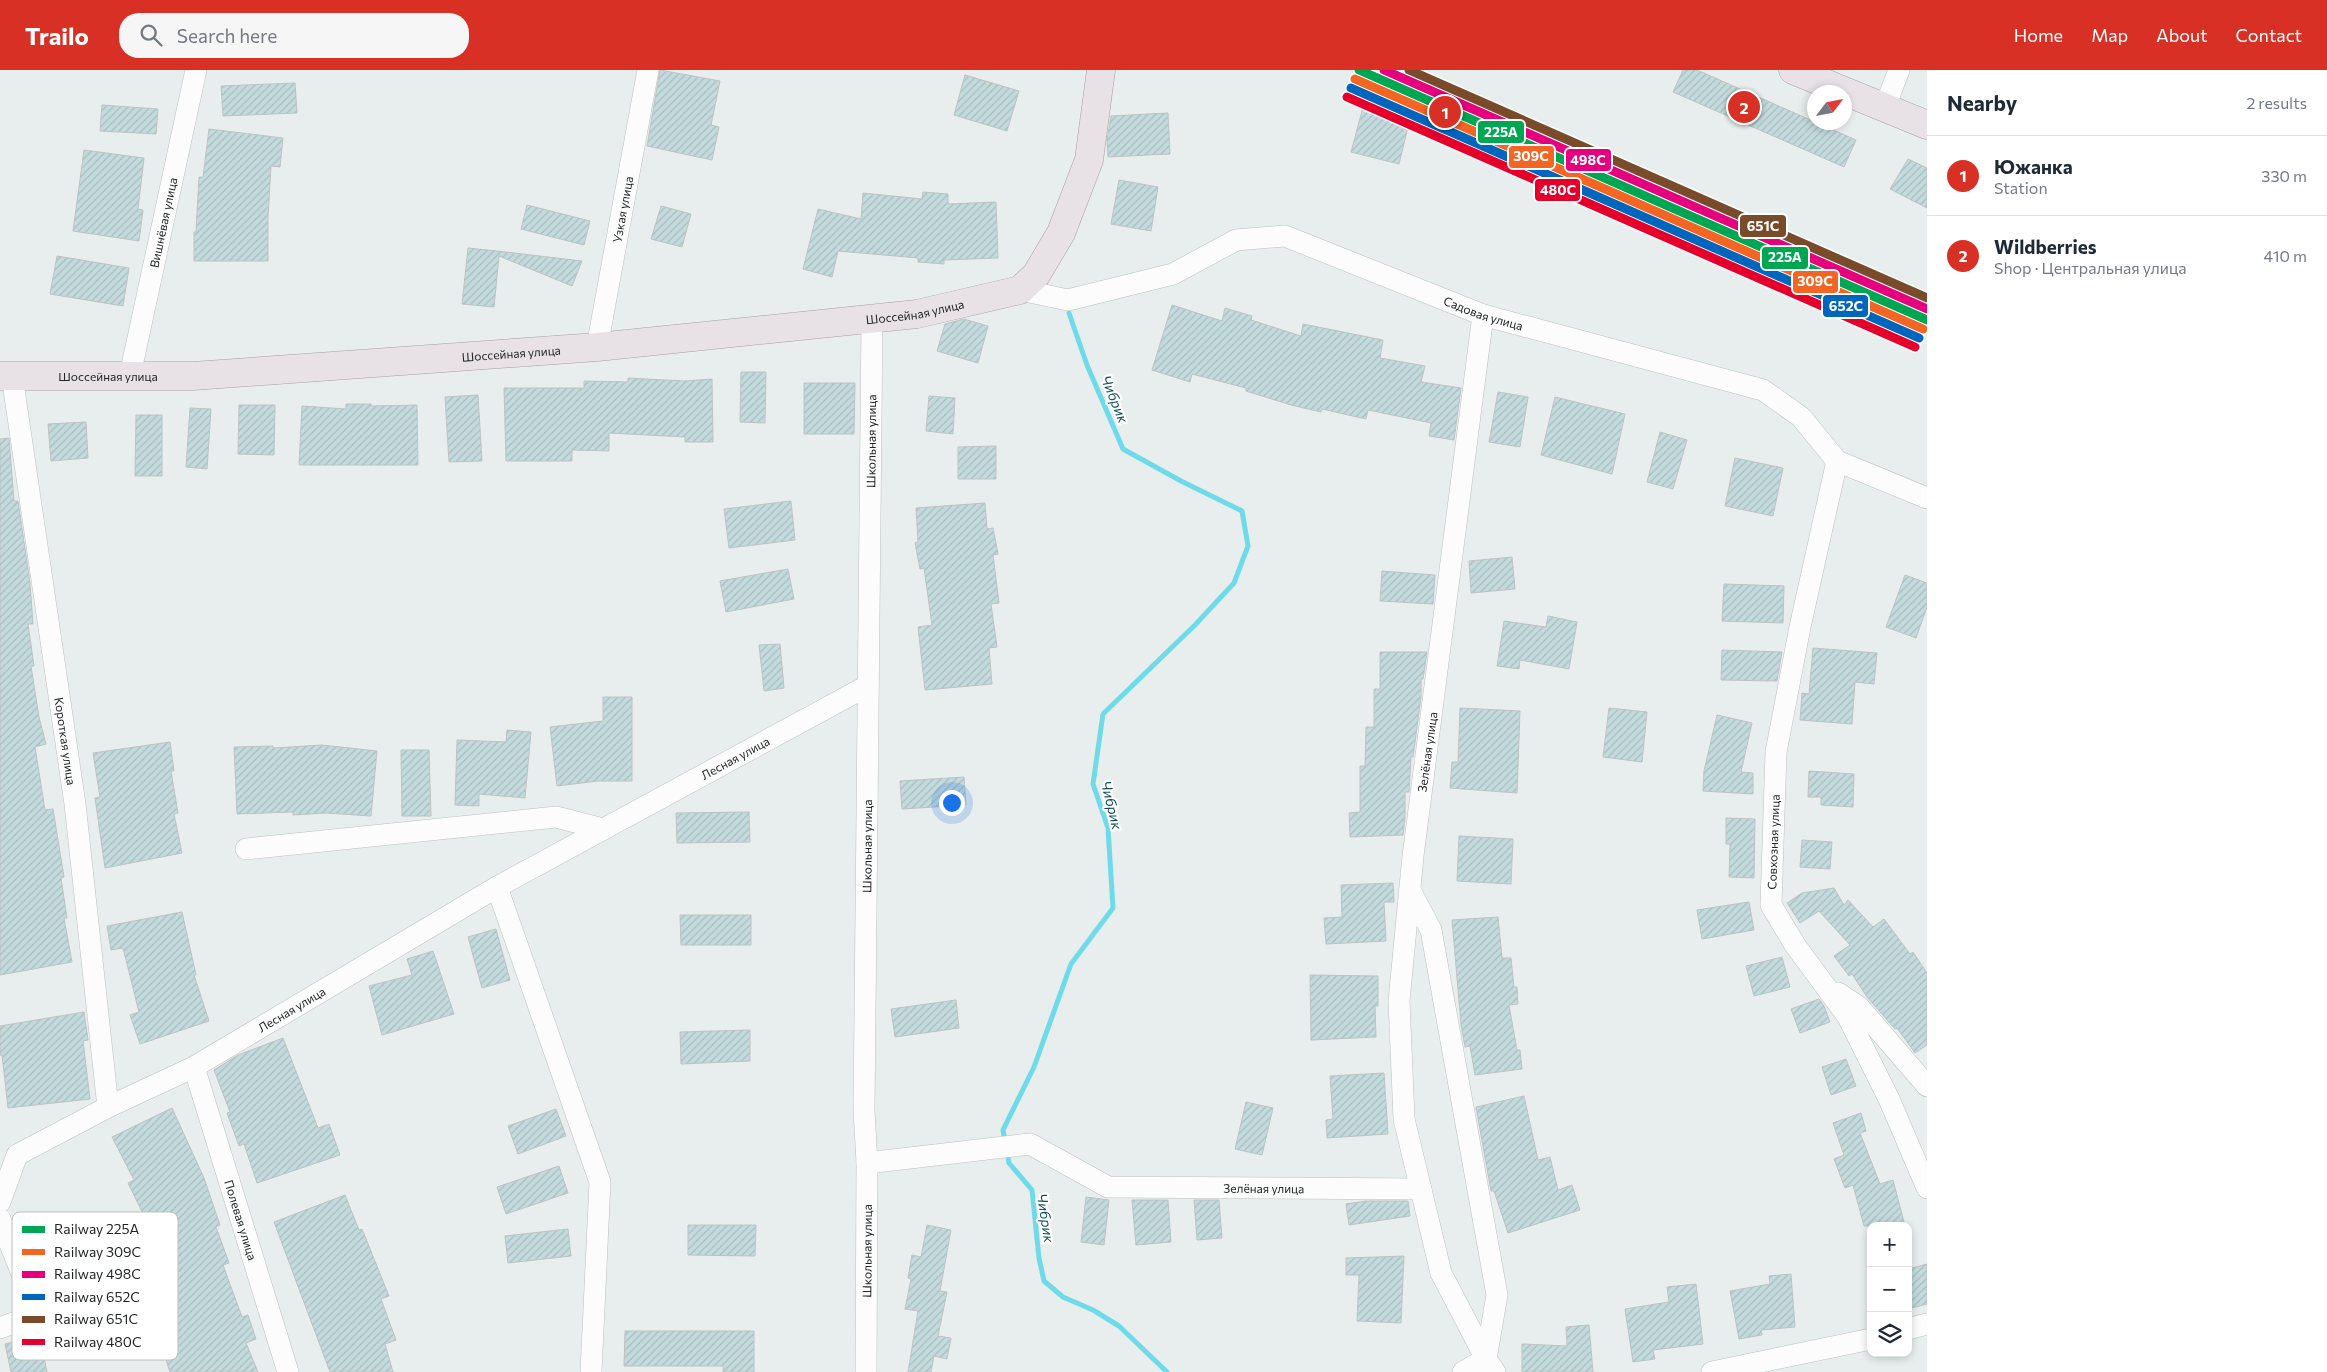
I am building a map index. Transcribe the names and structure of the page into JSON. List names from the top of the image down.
{
  "streets": {
    "main road": ["Шоссейная улица"],
    "street": [
      "Узкая улица",
      "Вишнёвая улица",
      "Садовая улица",
      "Школьная улица",
      "Короткая улица",
      "Зелёная улица",
      "Лесная улица",
      "Совхозная улица",
      "Полевая улица"
    ]
  },
  "crossings": [
    ["Узкая улица", "Шоссейная улица"],
    ["Вишнёвая улица", "Шоссейная улица"],
    ["Шоссейная улица", "Садовая улица"],
    ["Шоссейная улица", "Школьная улица"],
    ["Шоссейная улица", "Короткая улица"],
    ["Садовая улица", "Зелёная улица"],
    ["Садовая улица", "Совхозная улица"],
    ["Школьная улица", "Зелёная улица"],
    ["Школьная улица", "Лесная улица"],
    ["Короткая улица", "Лесная улица"],
    ["Лесная улица", "Полевая улица"]
  ],
  "water": ["Чибрик"],
  "lines": [
    "rail line 225А",
    "rail line 498С",
    "rail line 651С",
    "rail line 309С",
    "rail line 652С",
    "rail line 480С"
  ],
  "legend": [
    "Railway 225А",
    "Railway 309С",
    "Railway 498С",
    "Railway 652С",
    "Railway 651С",
    "Railway 480С"
  ],
  "north": "top right",
  "page": {
    "header": "Trailo",
    "search": "Search here",
    "nav": [
      "Home",
      "Map",
      "About",
      "Contact"
    ],
    "heading": ["Nearby", "2 results"],
    "pins": ["2", "1"],
    "list": [
      {
        "mark": "1",
        "name": "Южанка",
        "note": "Station",
        "value": "330 m"
      },
      {
        "mark": "2",
        "name": "Wildberries",
        "note": "Shop · Центральная улица",
        "value": "410 m"
      }
    ],
    "map_buttons": ["+", "−"]
  }
}
